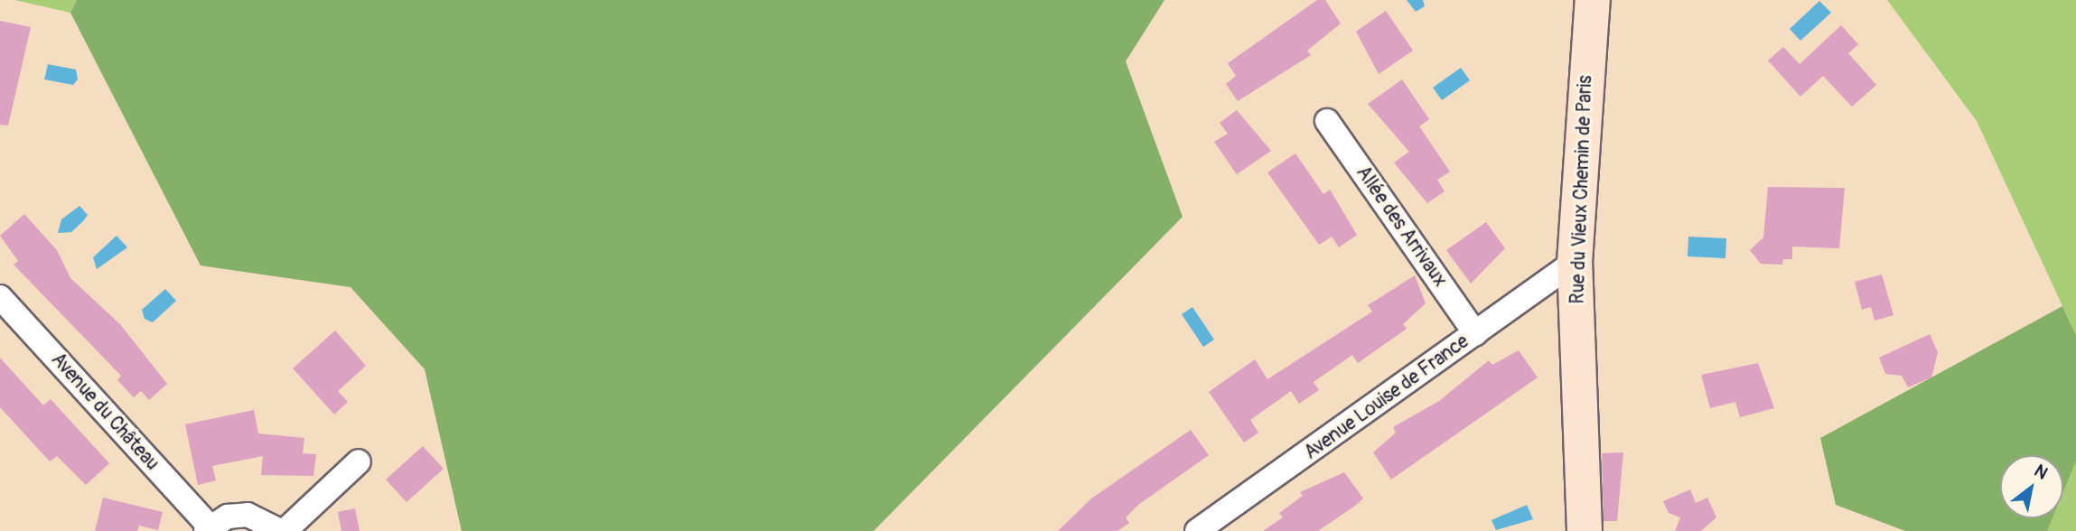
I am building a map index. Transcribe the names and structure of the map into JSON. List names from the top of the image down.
{
  "streets": {
    "street": [
      "Rue du Vieux Chemin de Paris",
      "Allée des Arrivaux",
      "Avenue Louise de France",
      "Avenue du Château"
    ]
  },
  "crossings": [
    ["Rue du Vieux Chemin de Paris", "Avenue Louise de France"],
    ["Allée des Arrivaux", "Avenue Louise de France"]
  ],
  "north": "top right"
}
